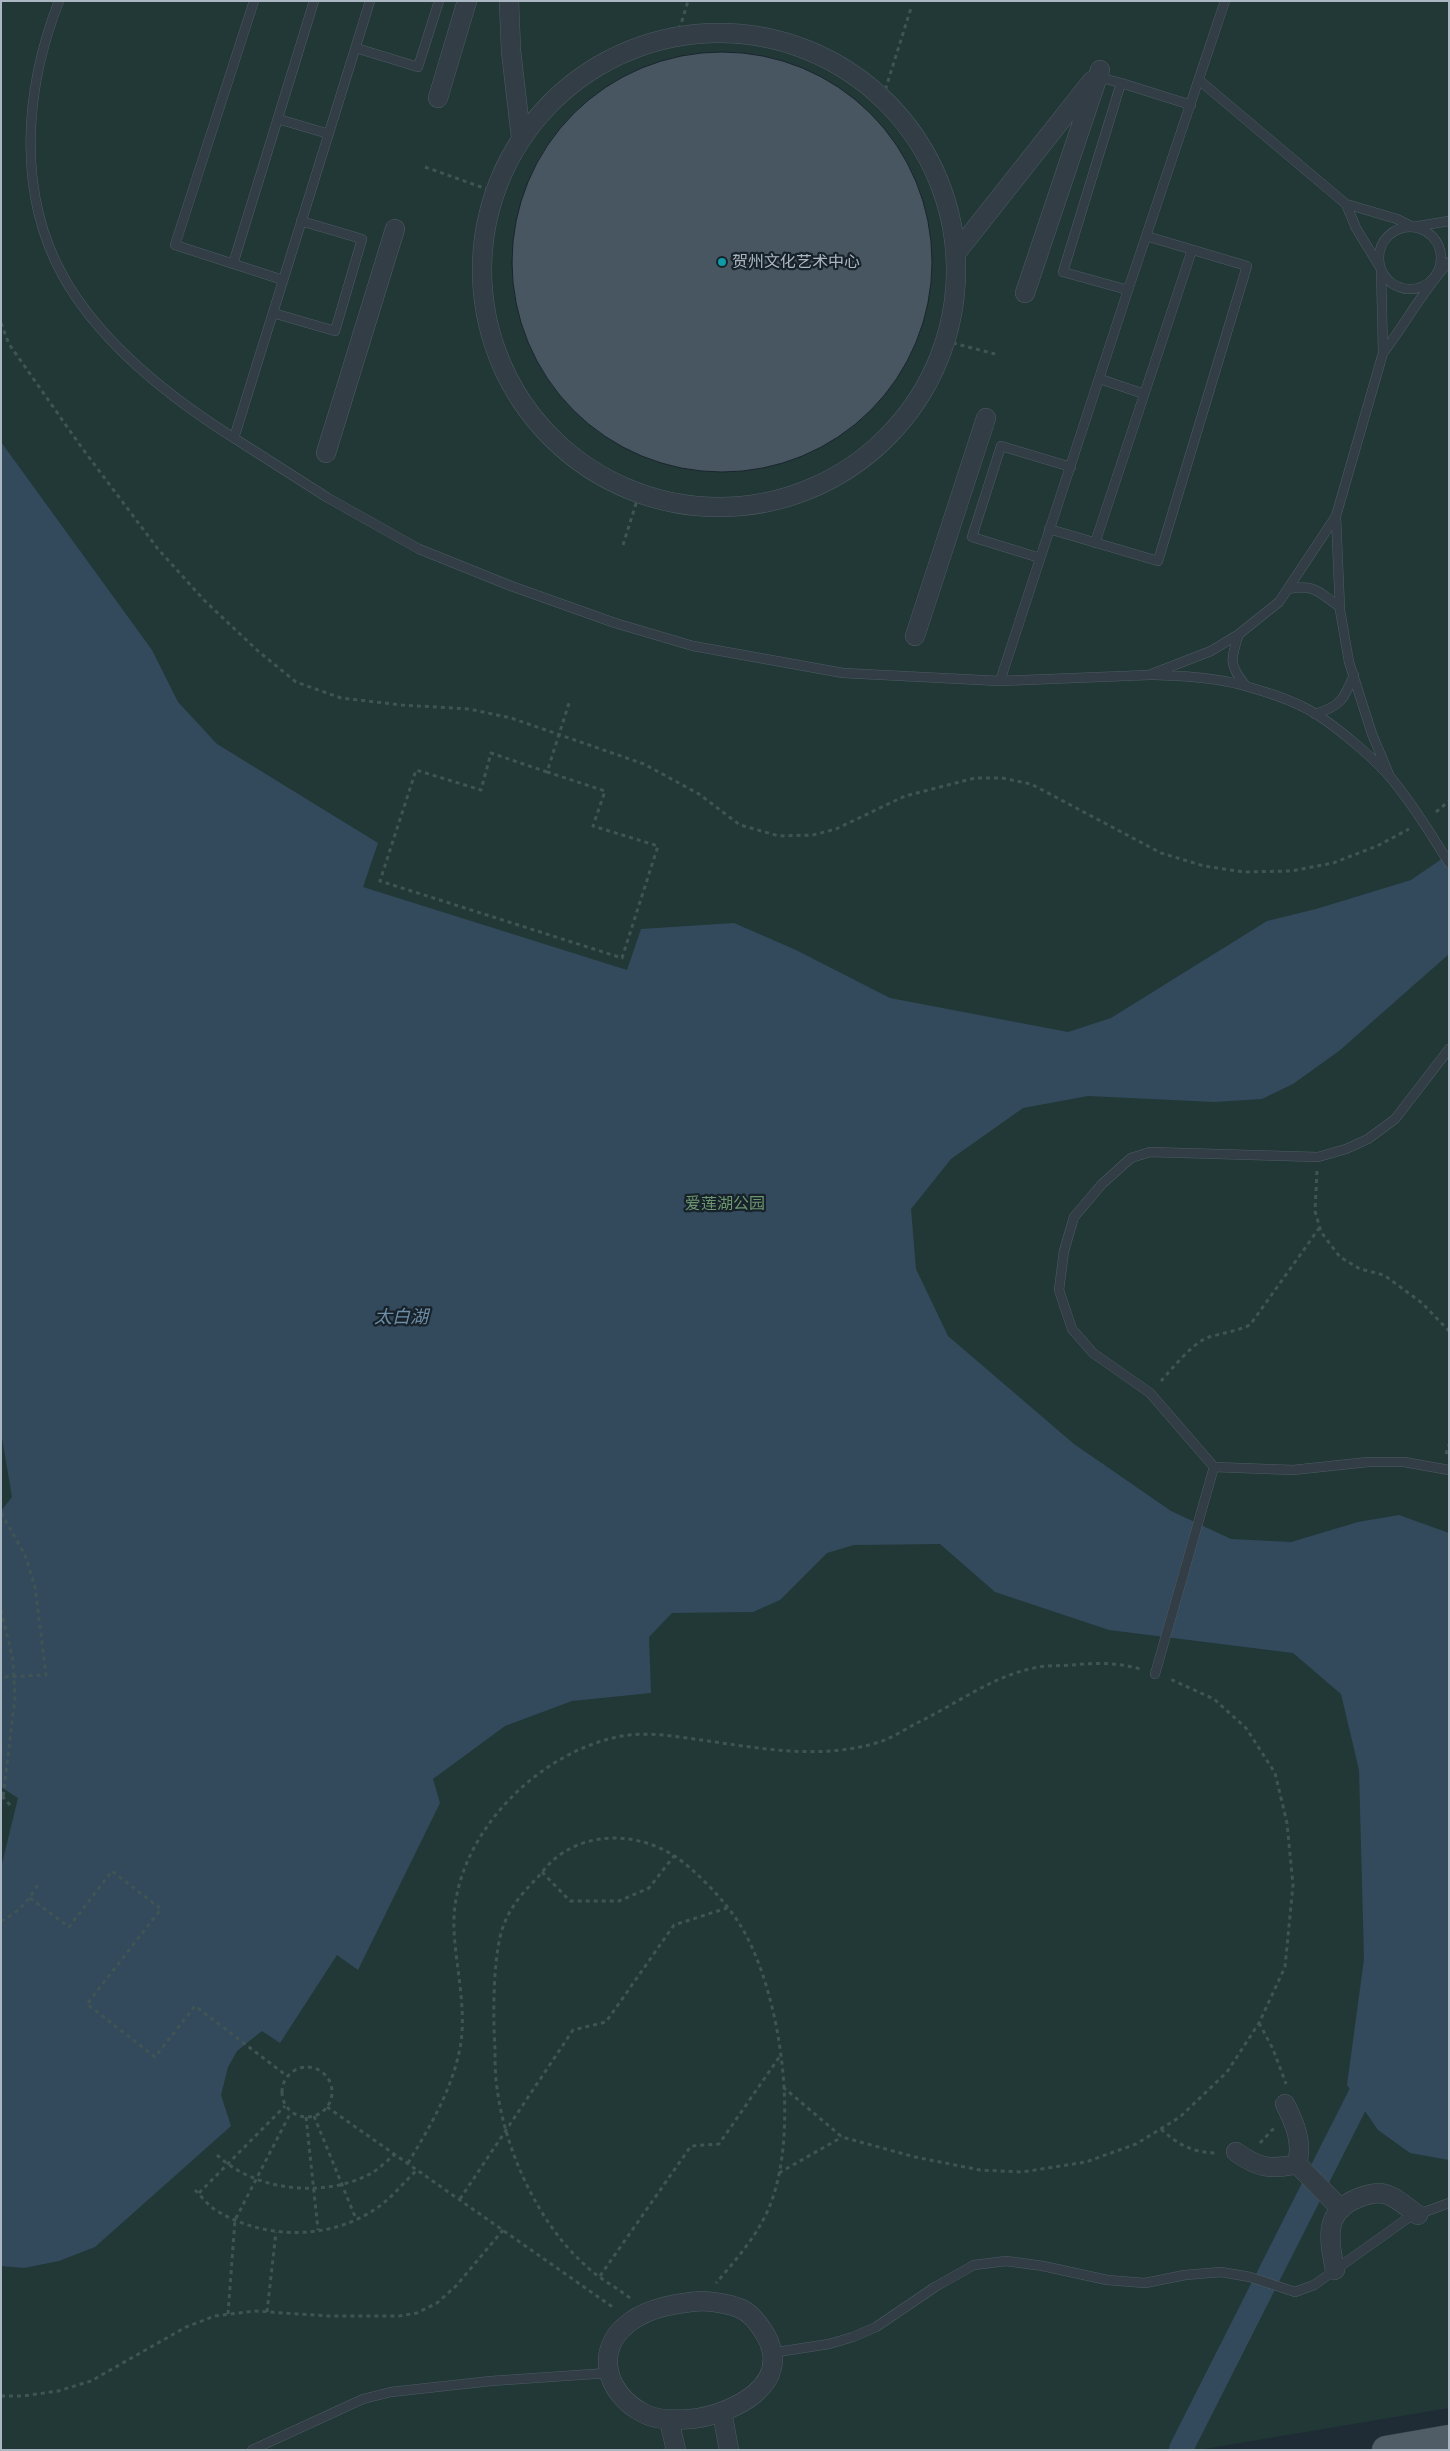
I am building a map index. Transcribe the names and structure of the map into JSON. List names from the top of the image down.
{
  "water": ["太白湖"],
  "parks": ["爱莲湖公园"],
  "places": ["贺州文化艺术中心"]
}
